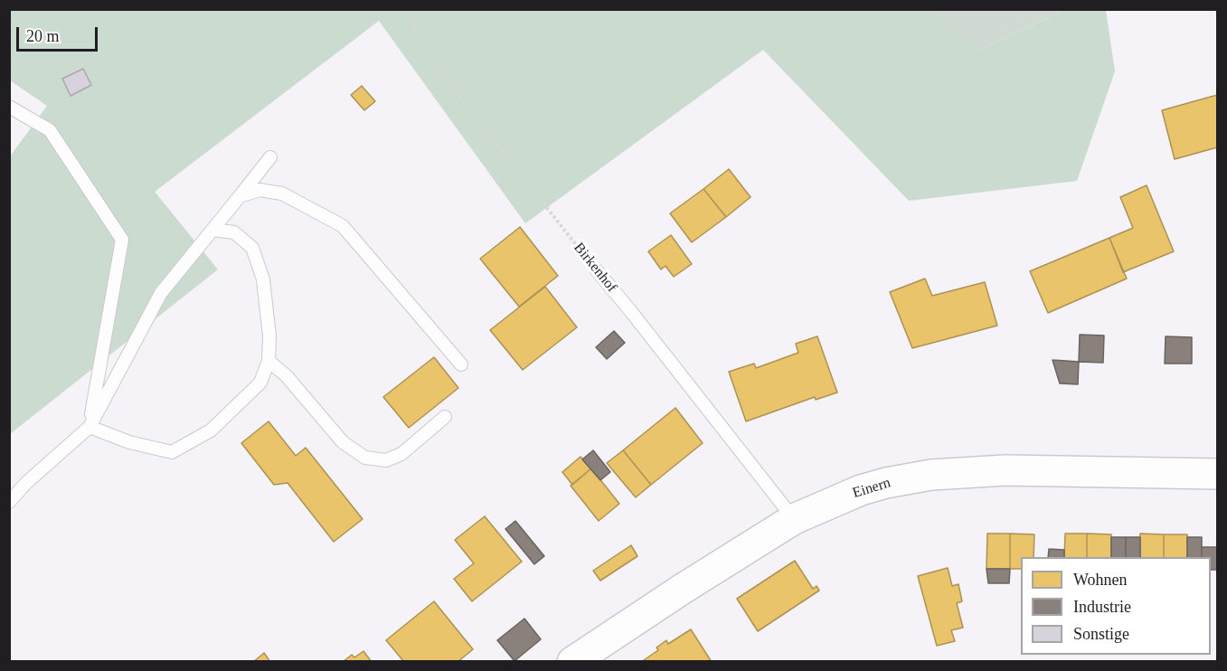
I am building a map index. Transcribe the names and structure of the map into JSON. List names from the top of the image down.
{
  "streets": {
    "main road": ["Einern"],
    "lane": ["Birkenhof"]
  },
  "crossings": [
    ["Birkenhof", "Einern"]
  ],
  "legend": ["Wohnen", "Industrie", "Sonstige"],
  "scale_bar": "20 m"
}
